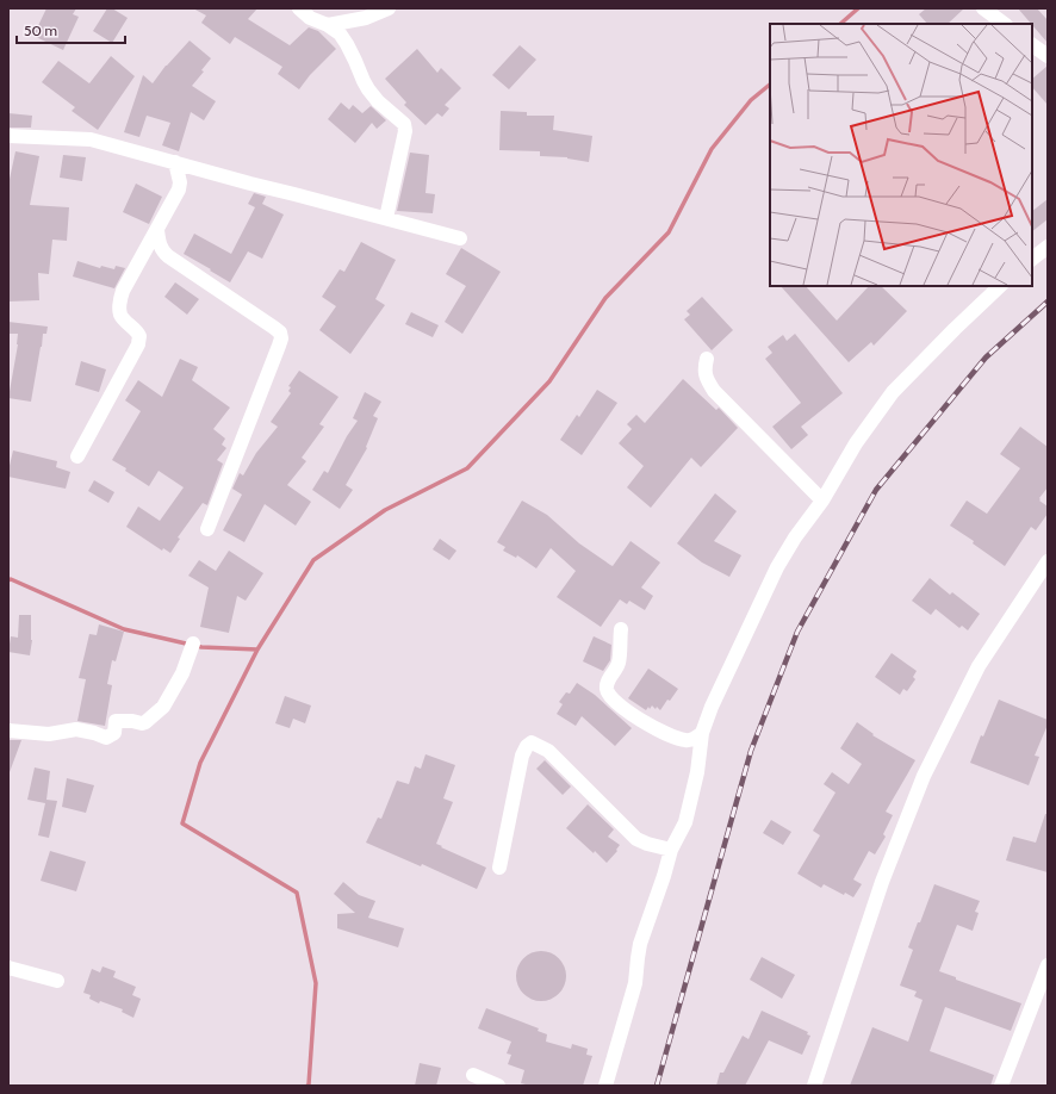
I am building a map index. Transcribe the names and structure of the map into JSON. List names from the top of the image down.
{
  "scale_bar": "50 m"
}
